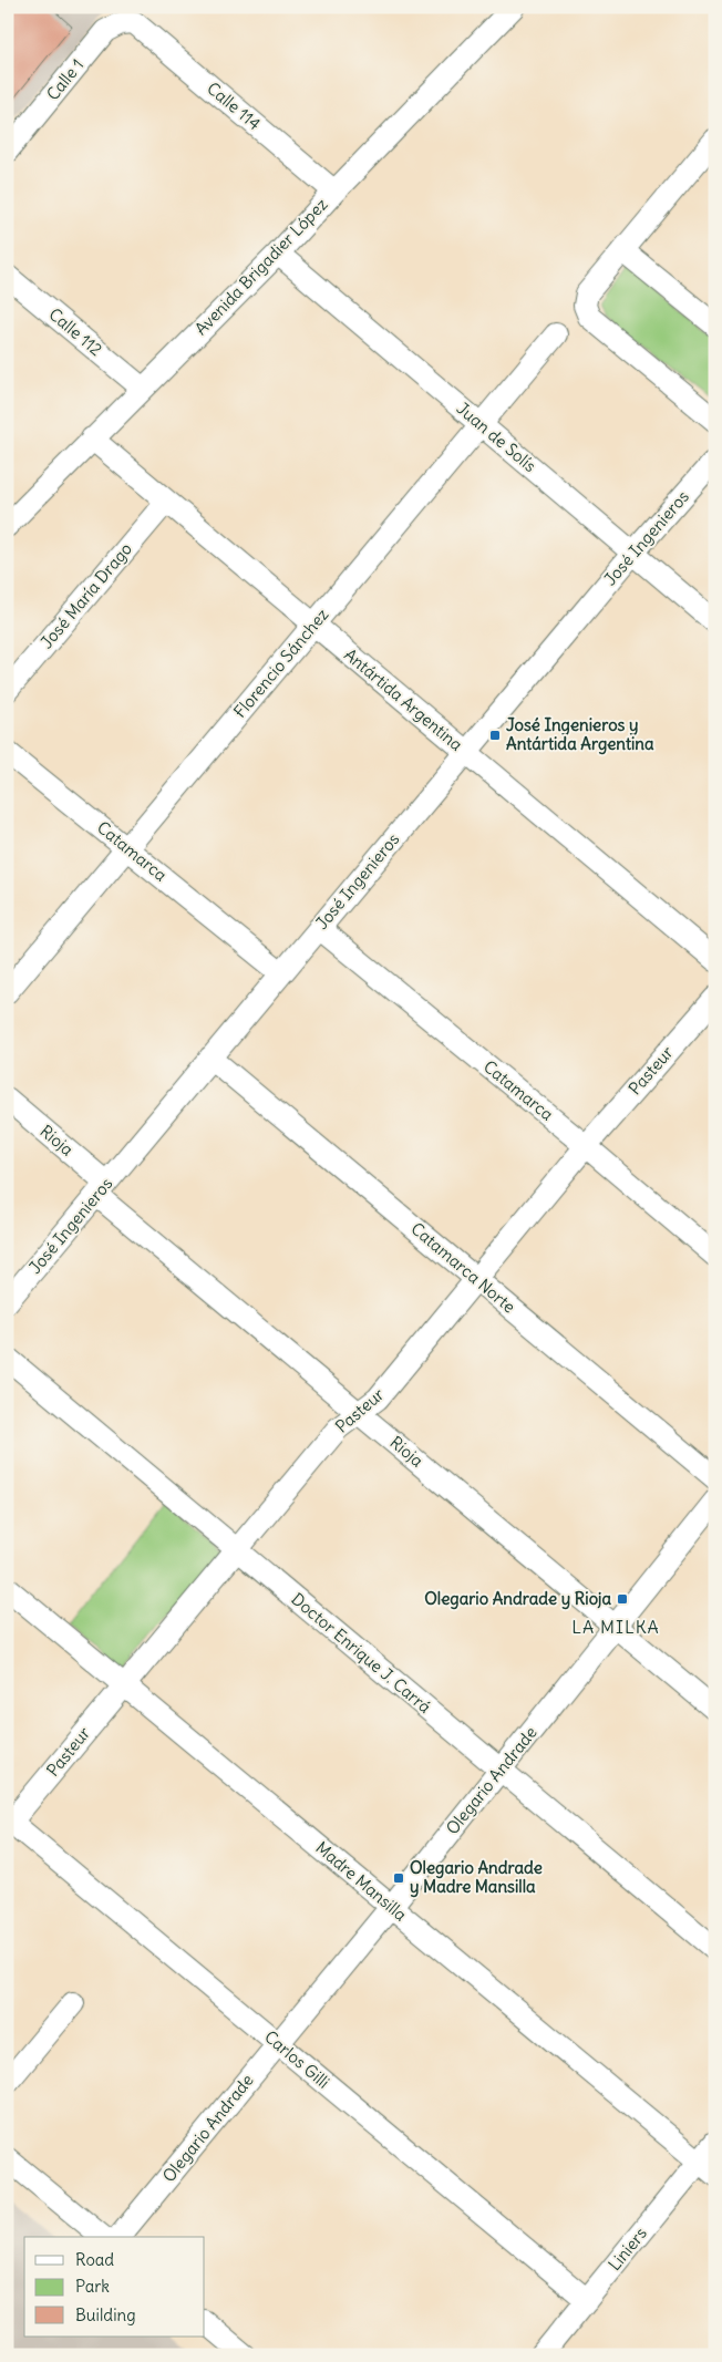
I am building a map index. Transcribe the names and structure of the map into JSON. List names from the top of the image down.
{
  "streets": {
    "street": [
      "Calle 1",
      "Calle 114",
      "Avenida Brigadier López",
      "Calle 112",
      "Juan de Solís",
      "José Ingenieros",
      "José María Drago",
      "Florencio Sánchez",
      "Antártida Argentina",
      "Catamarca",
      "Pasteur",
      "Rioja",
      "Catamarca Norte",
      "Doctor Enrique J. Carrá",
      "Olegario Andrade",
      "Madre Mansilla",
      "Carlos Gilli",
      "Liniers"
    ]
  },
  "crossings": [
    ["Calle 1", "Calle 114"],
    ["Calle 114", "Avenida Brigadier López"],
    ["Avenida Brigadier López", "Calle 112"],
    ["Avenida Brigadier López", "Juan de Solís"],
    ["Avenida Brigadier López", "Antártida Argentina"],
    ["Juan de Solís", "José Ingenieros"],
    ["Juan de Solís", "Florencio Sánchez"],
    ["José Ingenieros", "Antártida Argentina"],
    ["José Ingenieros", "Catamarca"],
    ["José Ingenieros", "Rioja"],
    ["José Ingenieros", "Catamarca Norte"],
    ["José María Drago", "Antártida Argentina"],
    ["Florencio Sánchez", "Antártida Argentina"],
    ["Florencio Sánchez", "Catamarca"],
    ["Catamarca", "Pasteur"],
    ["Pasteur", "Rioja"],
    ["Pasteur", "Catamarca Norte"],
    ["Pasteur", "Doctor Enrique J. Carrá"],
    ["Pasteur", "Madre Mansilla"],
    ["Pasteur", "Carlos Gilli"],
    ["Rioja", "Olegario Andrade"],
    ["Doctor Enrique J. Carrá", "Olegario Andrade"],
    ["Olegario Andrade", "Madre Mansilla"],
    ["Olegario Andrade", "Carlos Gilli"],
    ["Madre Mansilla", "Liniers"],
    ["Carlos Gilli", "Liniers"]
  ],
  "districts": ["LA MILKA"],
  "places": {
    "transit": ["José Ingenieros y Antártida Argentina", "Olegario Andrade y Rioja", "Olegario Andrade y Madre Mansilla"]
  },
  "legend": ["Road", "Park", "Building"]
}
